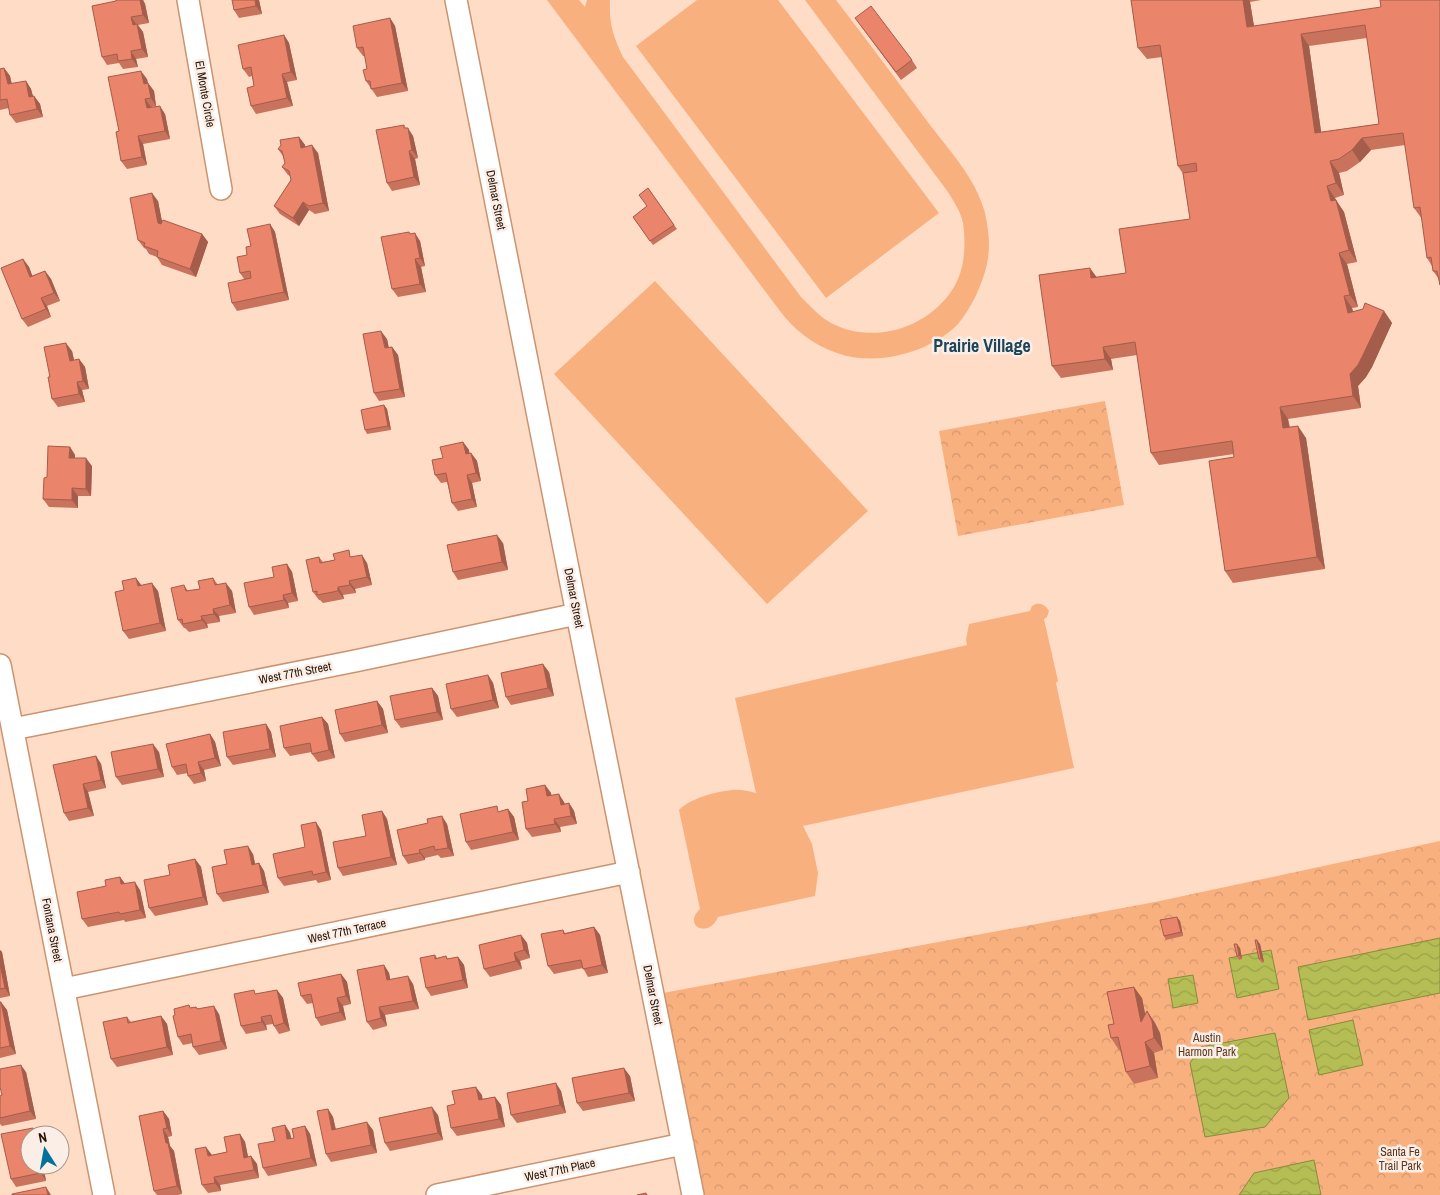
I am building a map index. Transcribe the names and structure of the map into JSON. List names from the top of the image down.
{
  "streets": {
    "street": [
      "El Monte Circle",
      "Delmar Street",
      "West 77th Street",
      "Fontana Street",
      "West 77th Terrace",
      "West 77th Place"
    ]
  },
  "crossings": [
    ["Delmar Street", "West 77th Street"],
    ["Delmar Street", "West 77th Terrace"],
    ["Delmar Street", "West 77th Place"],
    ["West 77th Street", "Fontana Street"],
    ["Fontana Street", "West 77th Terrace"]
  ],
  "districts": ["Prairie Village"],
  "parks": ["Austin Harmon Park", "Santa Fe Trail Park"],
  "north": "top"
}
